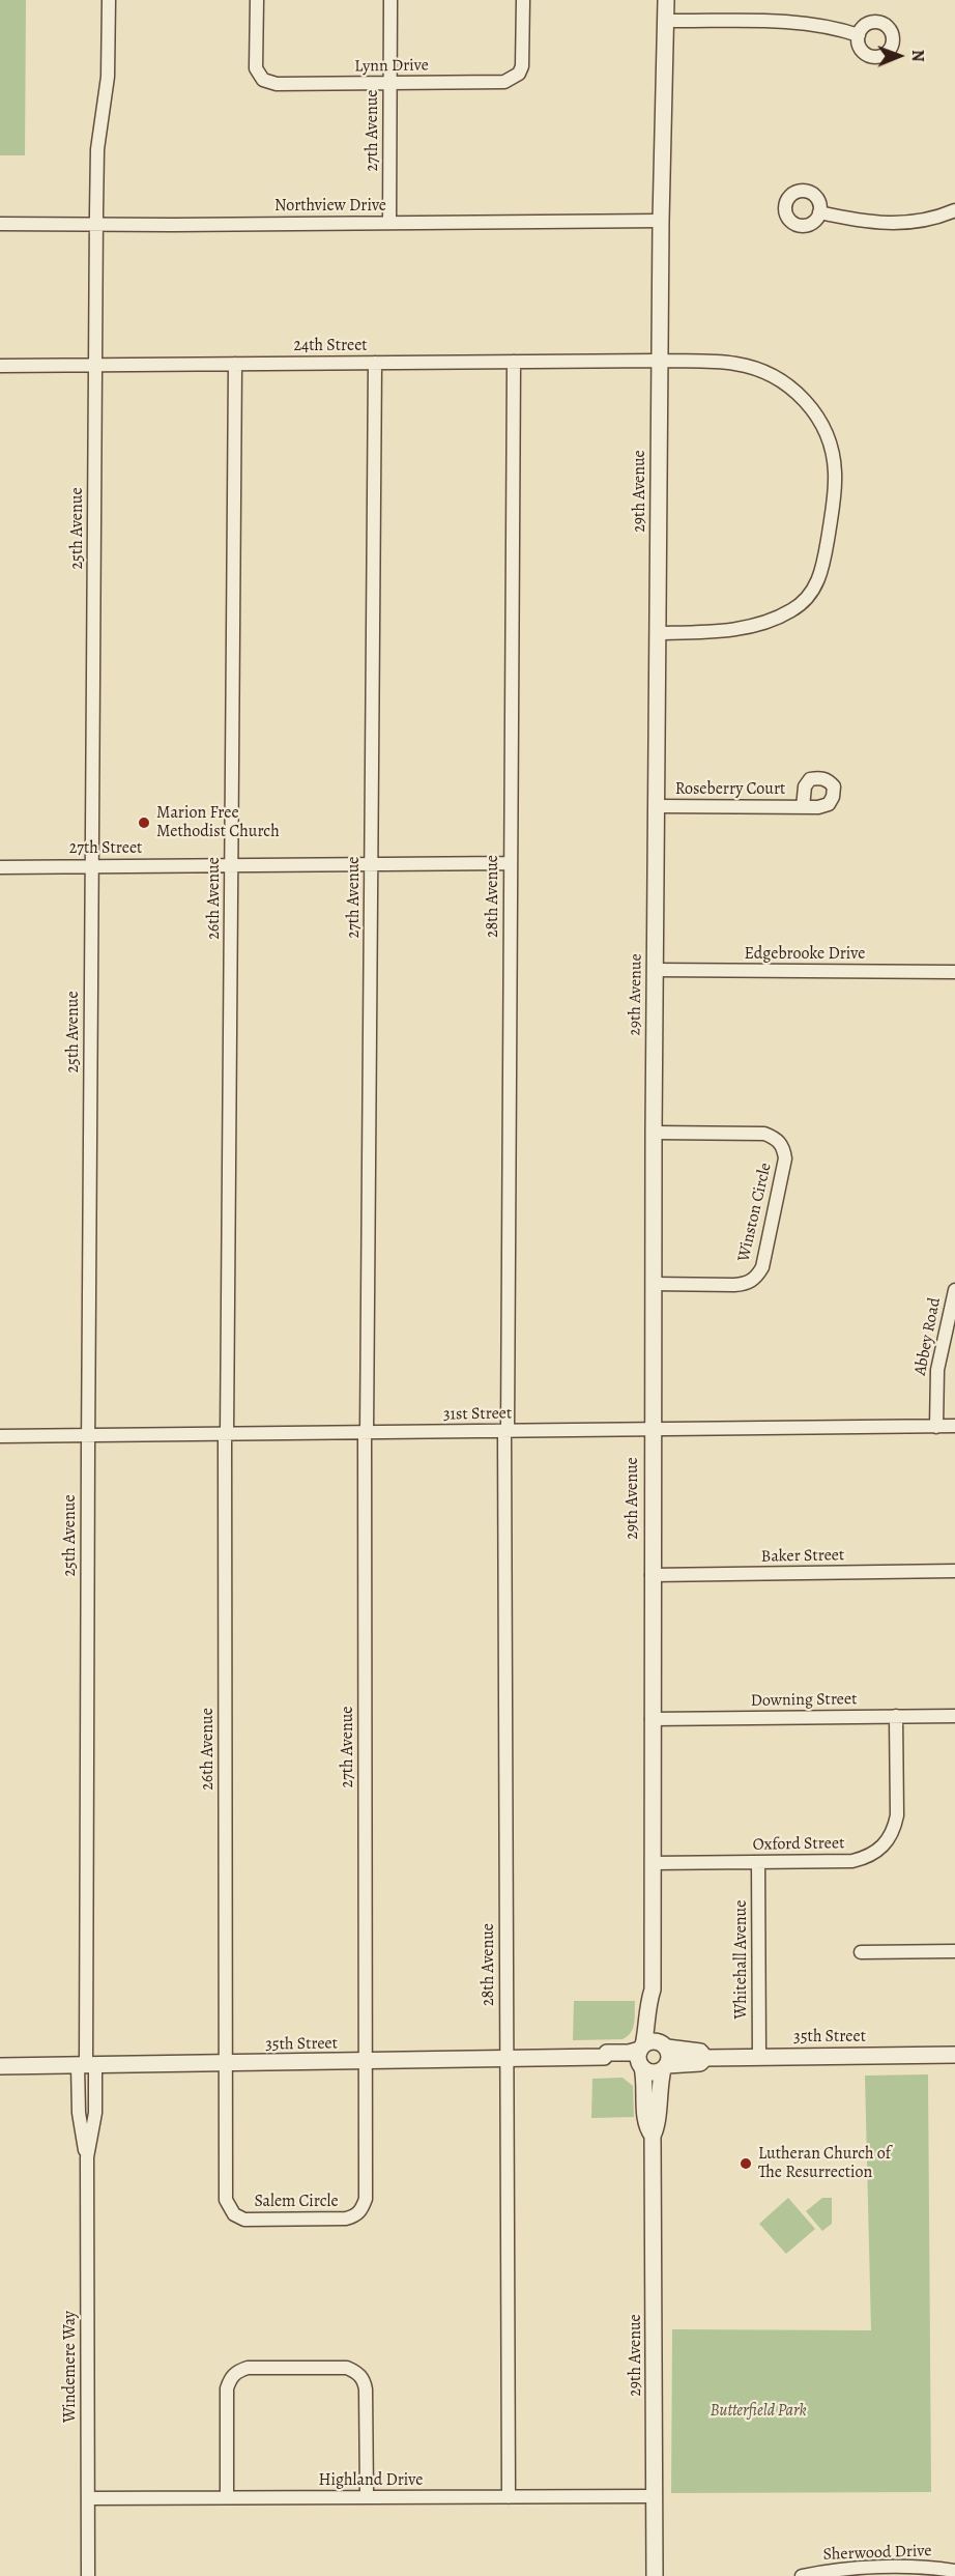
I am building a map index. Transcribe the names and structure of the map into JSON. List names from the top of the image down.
{
  "streets": {
    "street": [
      "Lynn Drive",
      "27th Avenue",
      "Northview Drive",
      "24th Street",
      "29th Avenue",
      "25th Avenue",
      "Roseberry Court",
      "27th Street",
      "28th Avenue",
      "26th Avenue",
      "Edgebrooke Drive",
      "Winston Circle",
      "Abbey Road",
      "31st Street",
      "Baker Street",
      "Downing Street",
      "Oxford Street",
      "Whitehall Avenue",
      "35th Street",
      "Salem Circle",
      "Windemere Way",
      "Highland Drive",
      "Sherwood Drive"
    ]
  },
  "crossings": [
    ["Lynn Drive", "27th Avenue"],
    ["27th Avenue", "Northview Drive"],
    ["27th Avenue", "24th Street"],
    ["27th Avenue", "27th Street"],
    ["27th Avenue", "31st Street"],
    ["27th Avenue", "35th Street"],
    ["27th Avenue", "Salem Circle"],
    ["Northview Drive", "29th Avenue"],
    ["Northview Drive", "25th Avenue"],
    ["24th Street", "29th Avenue"],
    ["24th Street", "25th Avenue"],
    ["24th Street", "28th Avenue"],
    ["24th Street", "26th Avenue"],
    ["29th Avenue", "Roseberry Court"],
    ["29th Avenue", "Edgebrooke Drive"],
    ["29th Avenue", "Winston Circle"],
    ["29th Avenue", "31st Street"],
    ["29th Avenue", "Baker Street"],
    ["29th Avenue", "Downing Street"],
    ["29th Avenue", "Oxford Street"],
    ["29th Avenue", "35th Street"],
    ["29th Avenue", "Highland Drive"],
    ["25th Avenue", "27th Street"],
    ["25th Avenue", "31st Street"],
    ["25th Avenue", "35th Street"],
    ["25th Avenue", "Windemere Way"],
    ["27th Street", "28th Avenue"],
    ["27th Street", "26th Avenue"],
    ["28th Avenue", "31st Street"],
    ["28th Avenue", "35th Street"],
    ["28th Avenue", "Highland Drive"],
    ["26th Avenue", "31st Street"],
    ["26th Avenue", "35th Street"],
    ["26th Avenue", "Salem Circle"],
    ["Abbey Road", "31st Street"],
    ["Downing Street", "Oxford Street"],
    ["Oxford Street", "Whitehall Avenue"],
    ["Whitehall Avenue", "35th Street"],
    ["35th Street", "Salem Circle"],
    ["35th Street", "Windemere Way"],
    ["Windemere Way", "Highland Drive"]
  ],
  "parks": ["Butterfield Park"],
  "places": ["Marion Free Methodist Church", "Lutheran Church of The Resurrection"],
  "north": "right"
}
